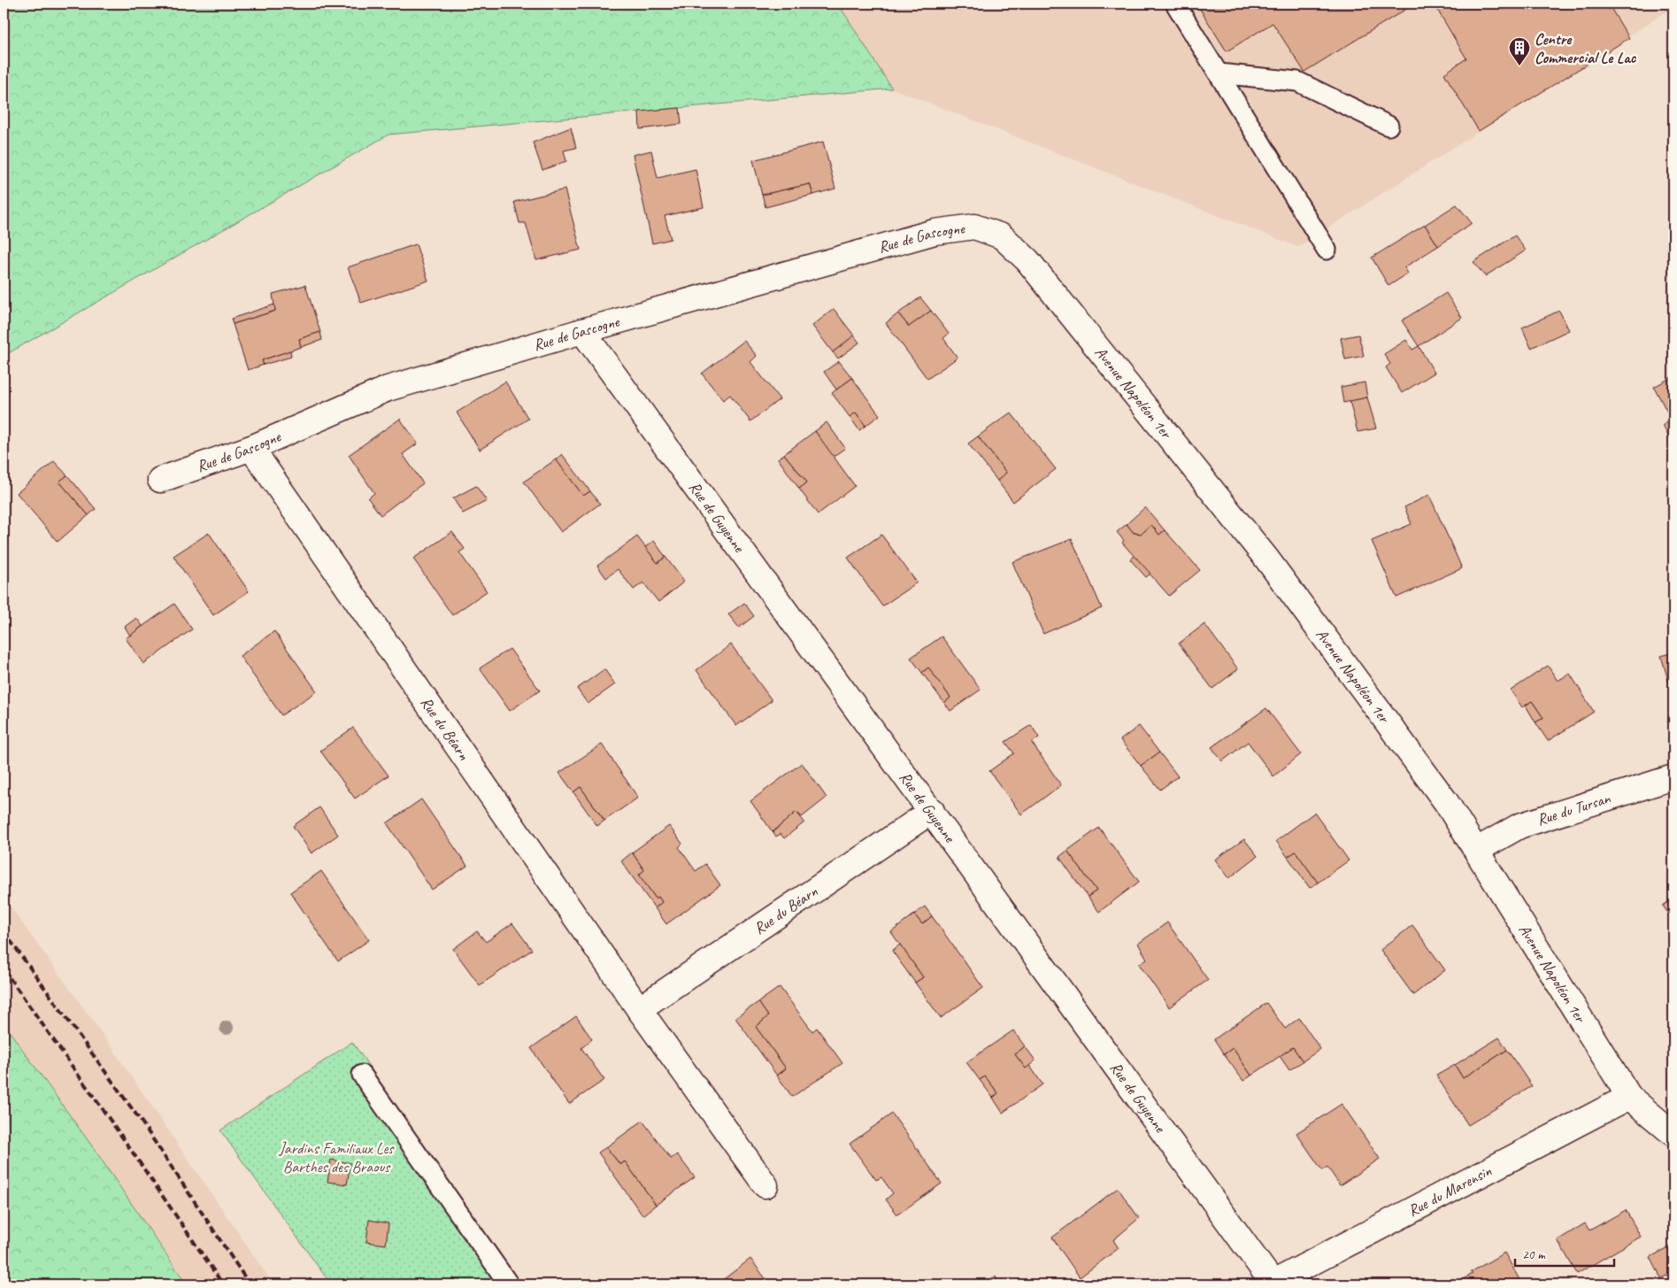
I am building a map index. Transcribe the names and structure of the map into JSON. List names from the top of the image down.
{
  "streets": {
    "street": [
      "Rue de Gascogne",
      "Avenue Napoléon 1er",
      "Rue de Guyenne",
      "Rue du Béarn",
      "Rue du Tursan",
      "Rue du Marensin"
    ]
  },
  "crossings": [
    ["Rue de Gascogne", "Avenue Napoléon 1er"],
    ["Rue de Gascogne", "Rue de Guyenne"],
    ["Rue de Gascogne", "Rue du Béarn"],
    ["Avenue Napoléon 1er", "Rue du Tursan"],
    ["Avenue Napoléon 1er", "Rue du Marensin"],
    ["Rue de Guyenne", "Rue du Béarn"],
    ["Rue de Guyenne", "Rue du Marensin"]
  ],
  "parks": ["Jardins Familiaux Les Barthes des Braous"],
  "places": {
    "building": ["Centre Commercial Le Lac"]
  },
  "scale_bar": "20 m"
}
